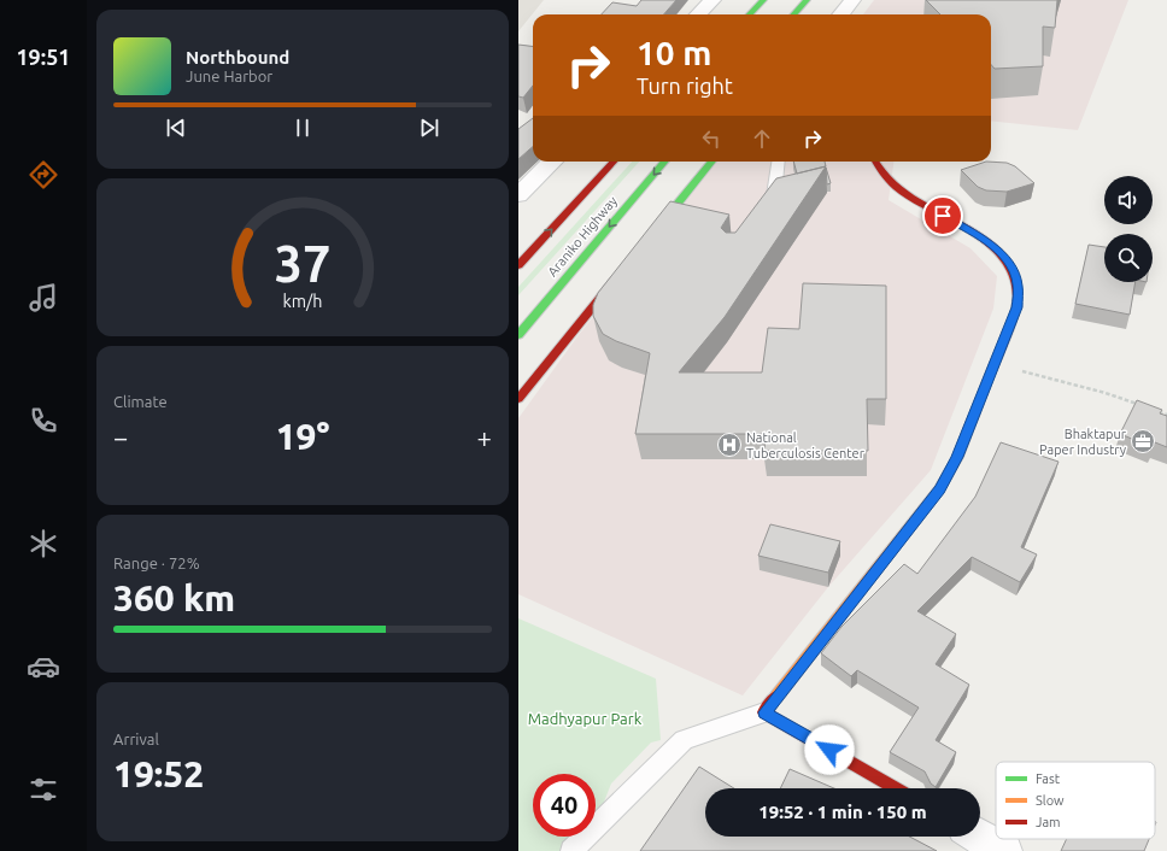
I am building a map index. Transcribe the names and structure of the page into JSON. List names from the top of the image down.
{
  "streets": {
    "main road": ["Araniko Highway"]
  },
  "parks": ["Madhyapur Park"],
  "places": {
    "office": ["Bhaktapur Paper Industry"],
    "hospital": ["National Tuberculosis Center"]
  },
  "legend": ["Fast", "Slow", "Jam"],
  "page": {
    "tabs": "19:51",
    "turn": ["10 m", "Turn right"],
    "song": ["Northbound", "June Harbor"],
    "tile": [
      "Climate",
      ["Range · 72%", "360 km"],
      ["Arrival", "19:52"]
    ],
    "heat": ["−", "19°", "+"],
    "limit": "40",
    "trip": "19:52 · 1 min · 150 m",
    "gauge": ["37", "km/h"]
  }
}
